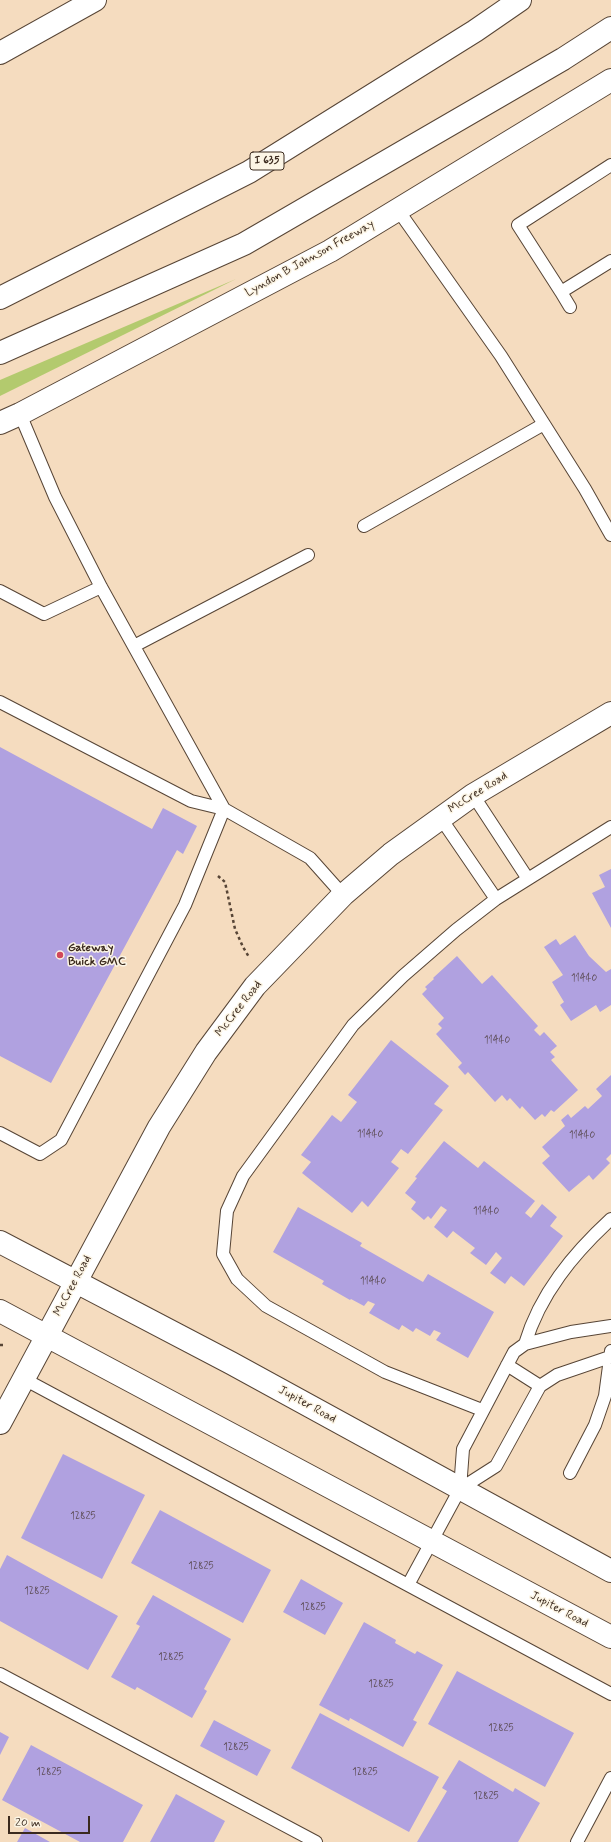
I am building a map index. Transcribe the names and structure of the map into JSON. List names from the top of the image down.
{
  "streets": {
    "main road": [
      "I 635",
      "Lyndon B Johnson Freeway",
      "McCree Road",
      "Jupiter Road"
    ]
  },
  "crossings": [
    ["McCree Road", "Jupiter Road"]
  ],
  "places": ["Gateway Buick GMC"],
  "house_numbers": [
    "11440",
    "11440",
    "11440",
    "11440",
    "11440",
    "11440",
    "12825",
    "12825",
    "12825",
    "12825",
    "12825",
    "12825",
    "12825",
    "12825",
    "12825",
    "12825",
    "12825"
  ],
  "scale_bar": "20 m"
}
